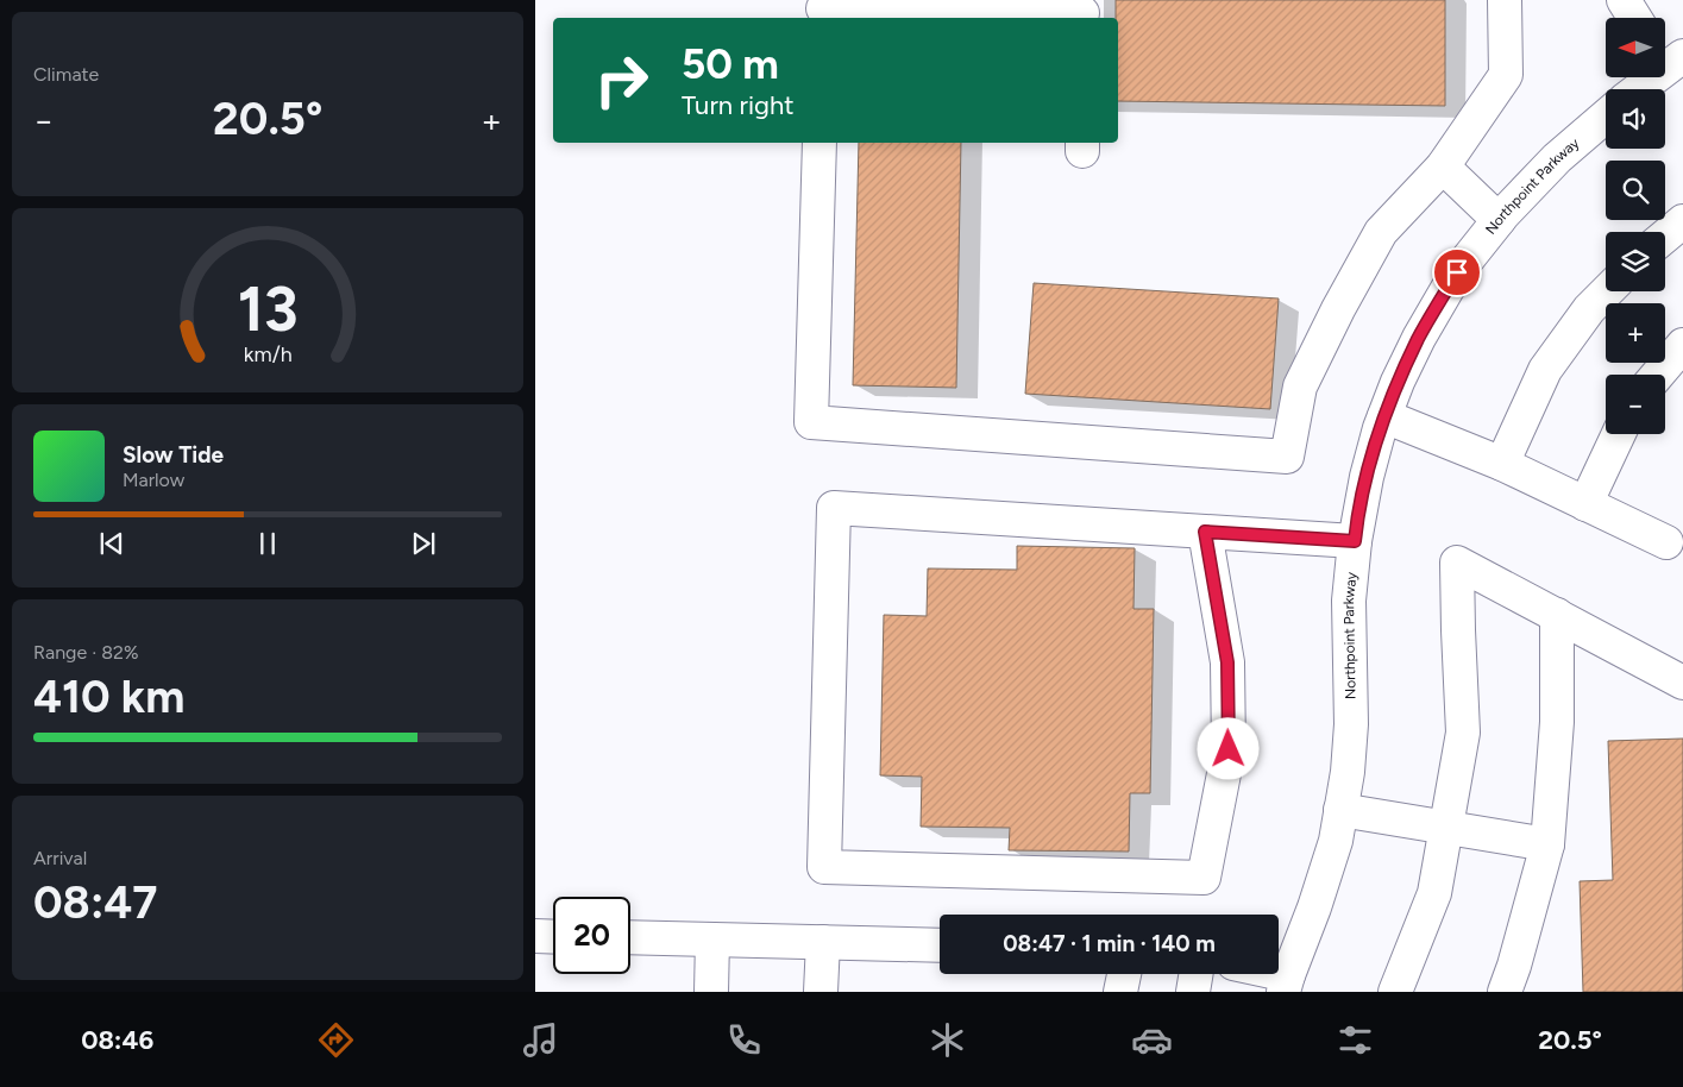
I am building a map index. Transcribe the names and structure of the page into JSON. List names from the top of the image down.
{
  "streets": {
    "street": ["Northpoint Parkway"]
  },
  "north": "left",
  "page": {
    "tile": [
      "Climate",
      ["Range · 82%", "410 km"],
      ["Arrival", "08:47"]
    ],
    "map_buttons": ["+", "−"],
    "turn": ["50 m", "Turn right"],
    "heat": ["−", "20.5°", "+"],
    "song": ["Slow Tide", "Marlow"],
    "limit": "20",
    "trip": "08:47 · 1 min · 140 m",
    "tabs": ["08:46", "20.5°"],
    "gauge": ["13", "km/h"]
  }
}
